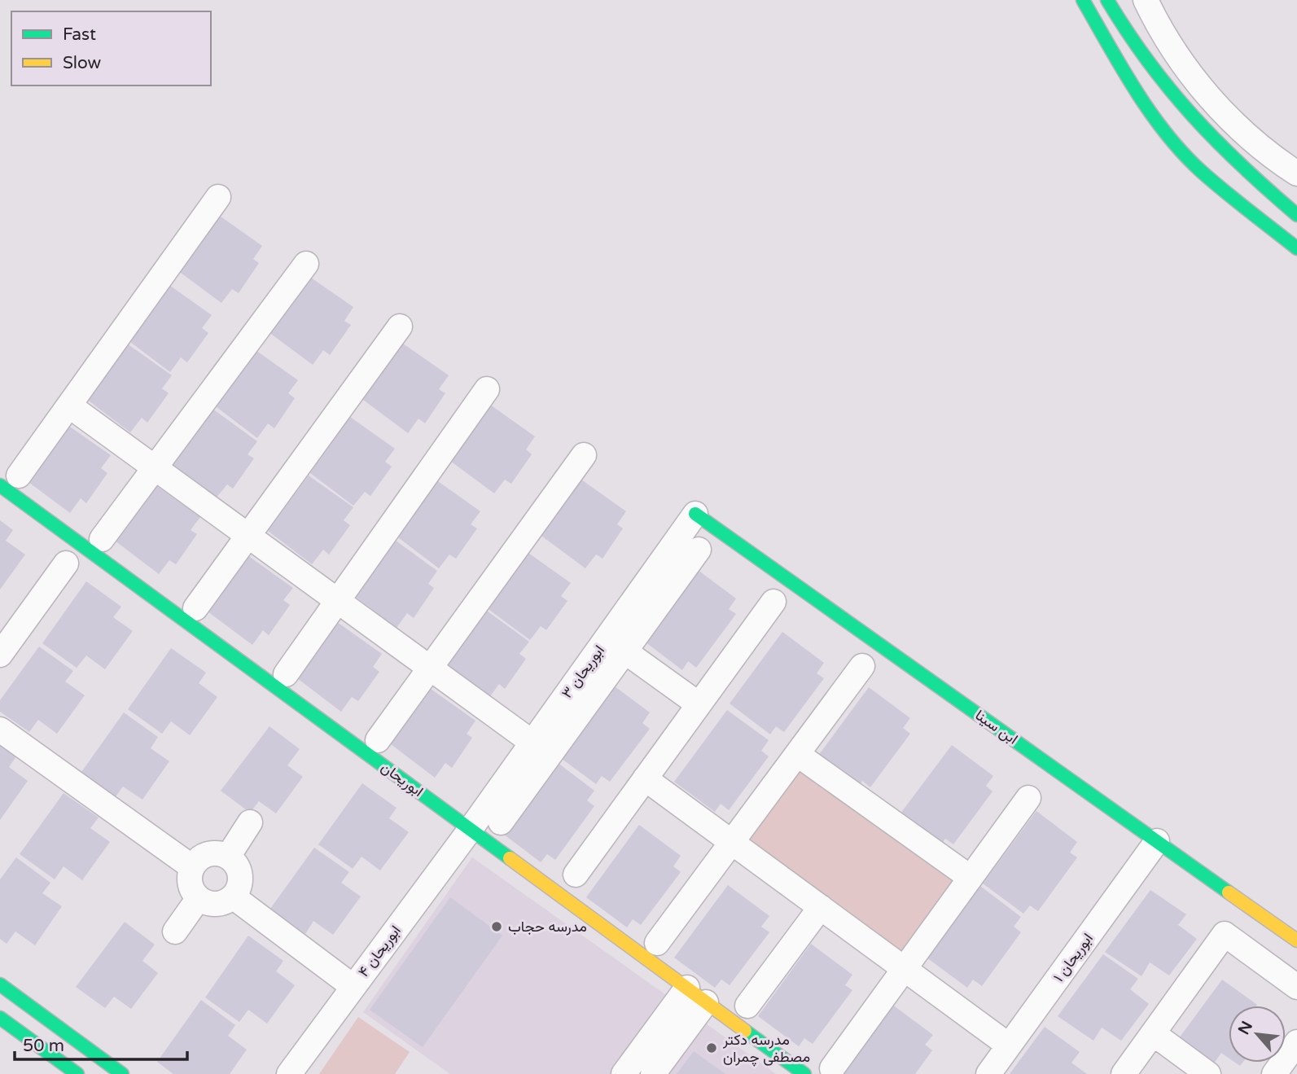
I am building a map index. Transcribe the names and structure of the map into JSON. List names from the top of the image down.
{
  "streets": {
    "street": [
      "ابوریحان ۳",
      "ابن سینا",
      "ابوریحان",
      "ابوریحان ۴",
      "ابوریحان ۱"
    ]
  },
  "crossings": [
    ["ابوریحان ۳", "ابن سینا"],
    ["ابوریحان ۳", "ابوریحان"],
    ["ابوریحان ۳", "ابوریحان ۴"],
    ["ابن سینا", "ابوریحان ۱"],
    ["ابوریحان", "ابوریحان ۴"]
  ],
  "places": ["مدرسه حجاب", "مدرسه دکتر مصطفی چمران"],
  "legend": ["Fast", "Slow"],
  "scale_bar": "50 m",
  "north": "top left"
}
